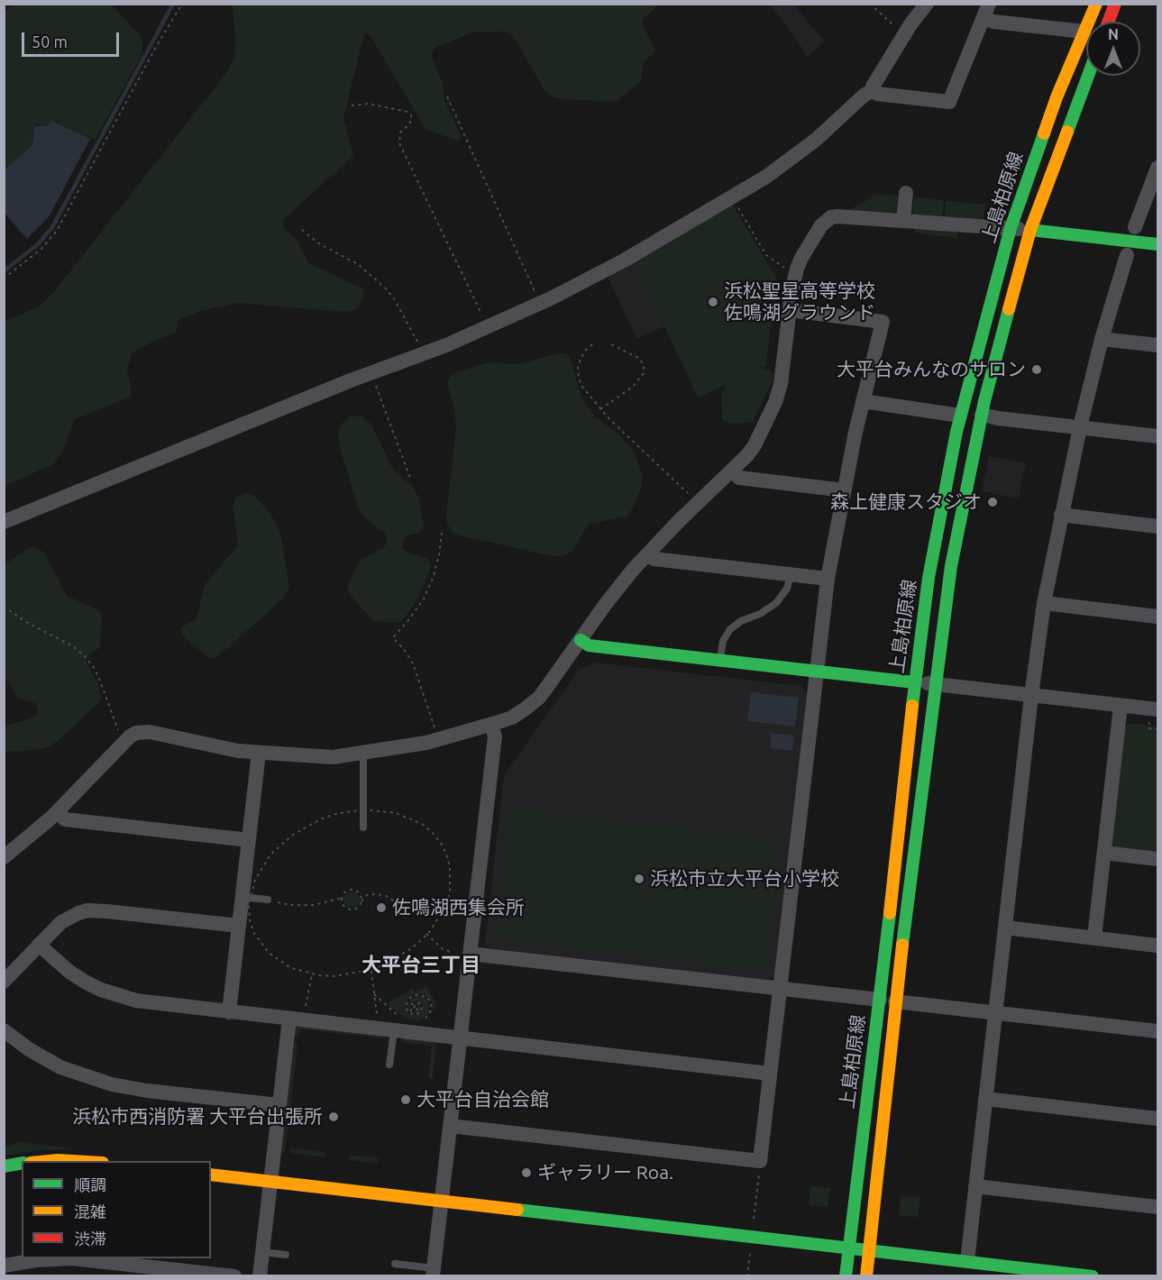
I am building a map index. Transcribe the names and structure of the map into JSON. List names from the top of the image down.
{
  "streets": {
    "street": ["上島柏原線"]
  },
  "districts": ["大平台三丁目"],
  "places": [
    "浜松聖星高等学校 佐鳴湖グラウンド",
    "大平台みんなのサロン",
    "森上健康スタジオ",
    "浜松市立大平台小学校",
    "佐鳴湖西集会所",
    "大平台自治会館",
    "浜松市西消防署 大平台出張所",
    "ギャラリー Roa."
  ],
  "legend": ["順調", "混雑", "渋滞"],
  "scale_bar": "50 m",
  "north": "top"
}
